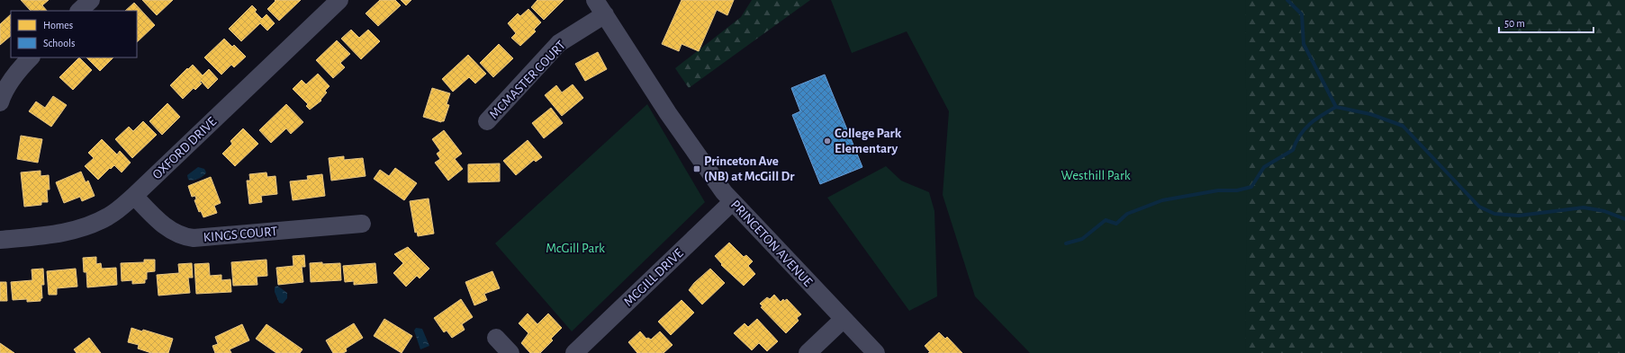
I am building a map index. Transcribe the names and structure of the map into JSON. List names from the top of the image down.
{
  "streets": {
    "street": [
      "MCMASTER COURT",
      "OXFORD DRIVE",
      "KINGS COURT",
      "PRINCETON AVENUE",
      "MCGILL DRIVE"
    ]
  },
  "crossings": [
    ["MCMASTER COURT", "PRINCETON AVENUE"],
    ["OXFORD DRIVE", "KINGS COURT"],
    ["PRINCETON AVENUE", "MCGILL DRIVE"]
  ],
  "parks": ["Westhill Park", "McGill Park"],
  "places": {
    "other": ["College Park Elementary"],
    "transit": ["Princeton Ave (NB) at McGill Dr"]
  },
  "legend": ["Homes", "Schools"],
  "scale_bar": "50 m"
}
